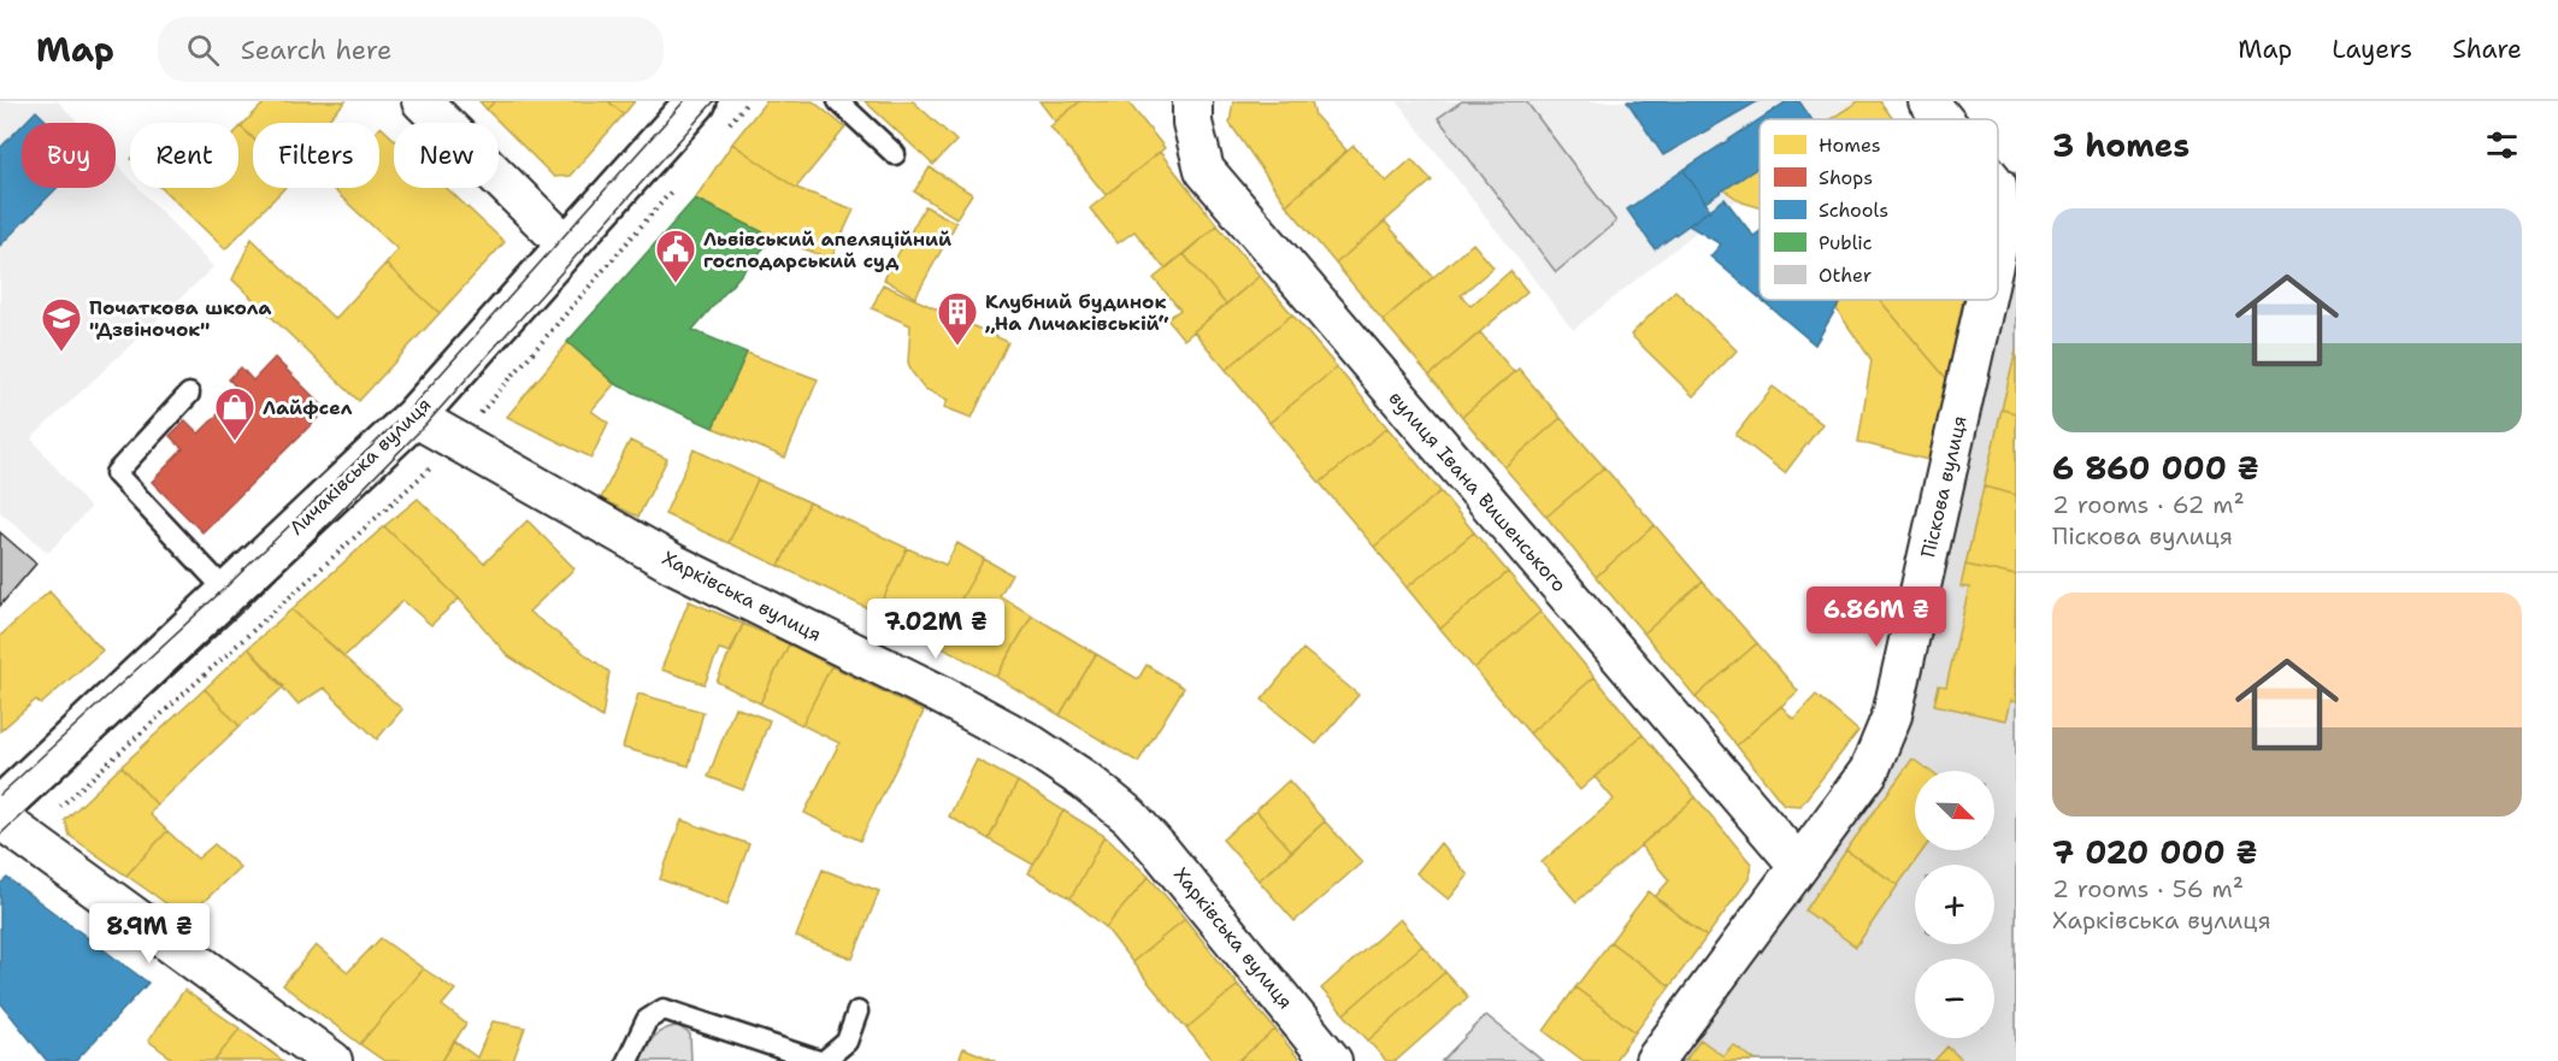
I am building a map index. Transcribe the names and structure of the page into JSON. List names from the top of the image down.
{
  "streets": {
    "main road": ["Личаківська вулиця"],
    "street": ["Піскова вулиця", "вулиця Івана Вишенського", "Харківська вулиця"]
  },
  "crossings": [
    ["Личаківська вулиця", "Харківська вулиця"],
    ["Піскова вулиця", "вулиця Івана Вишенського"]
  ],
  "places": {
    "public building": ["Львівський апеляційний господарський суд"],
    "building": ["Клубний будинок „На Личаківській“"],
    "school or university": ["Початкова школа \"Дзвіночок\""],
    "shop": ["Лайфсел"]
  },
  "legend": [
    "Homes",
    "Shops",
    "Schools",
    "Public",
    "Other"
  ],
  "north": "bottom right",
  "page": {
    "header": "Map",
    "search": "Search here",
    "nav": ["Map", "Layers", "Share"],
    "heading": "3 homes",
    "chip": [
      "Buy",
      "Rent",
      "Filters",
      "New"
    ],
    "list": [
      {
        "name": "6 860 000 ₴",
        "note": "2 rooms · 62 m² · Піскова вулиця"
      },
      {
        "name": "7 020 000 ₴",
        "note": "2 rooms · 56 m² · Харківська вулиця"
      }
    ],
    "price": ["6.86M ₴", "7.02M ₴", "8.9M ₴"],
    "map_buttons": ["+", "−"]
  }
}
